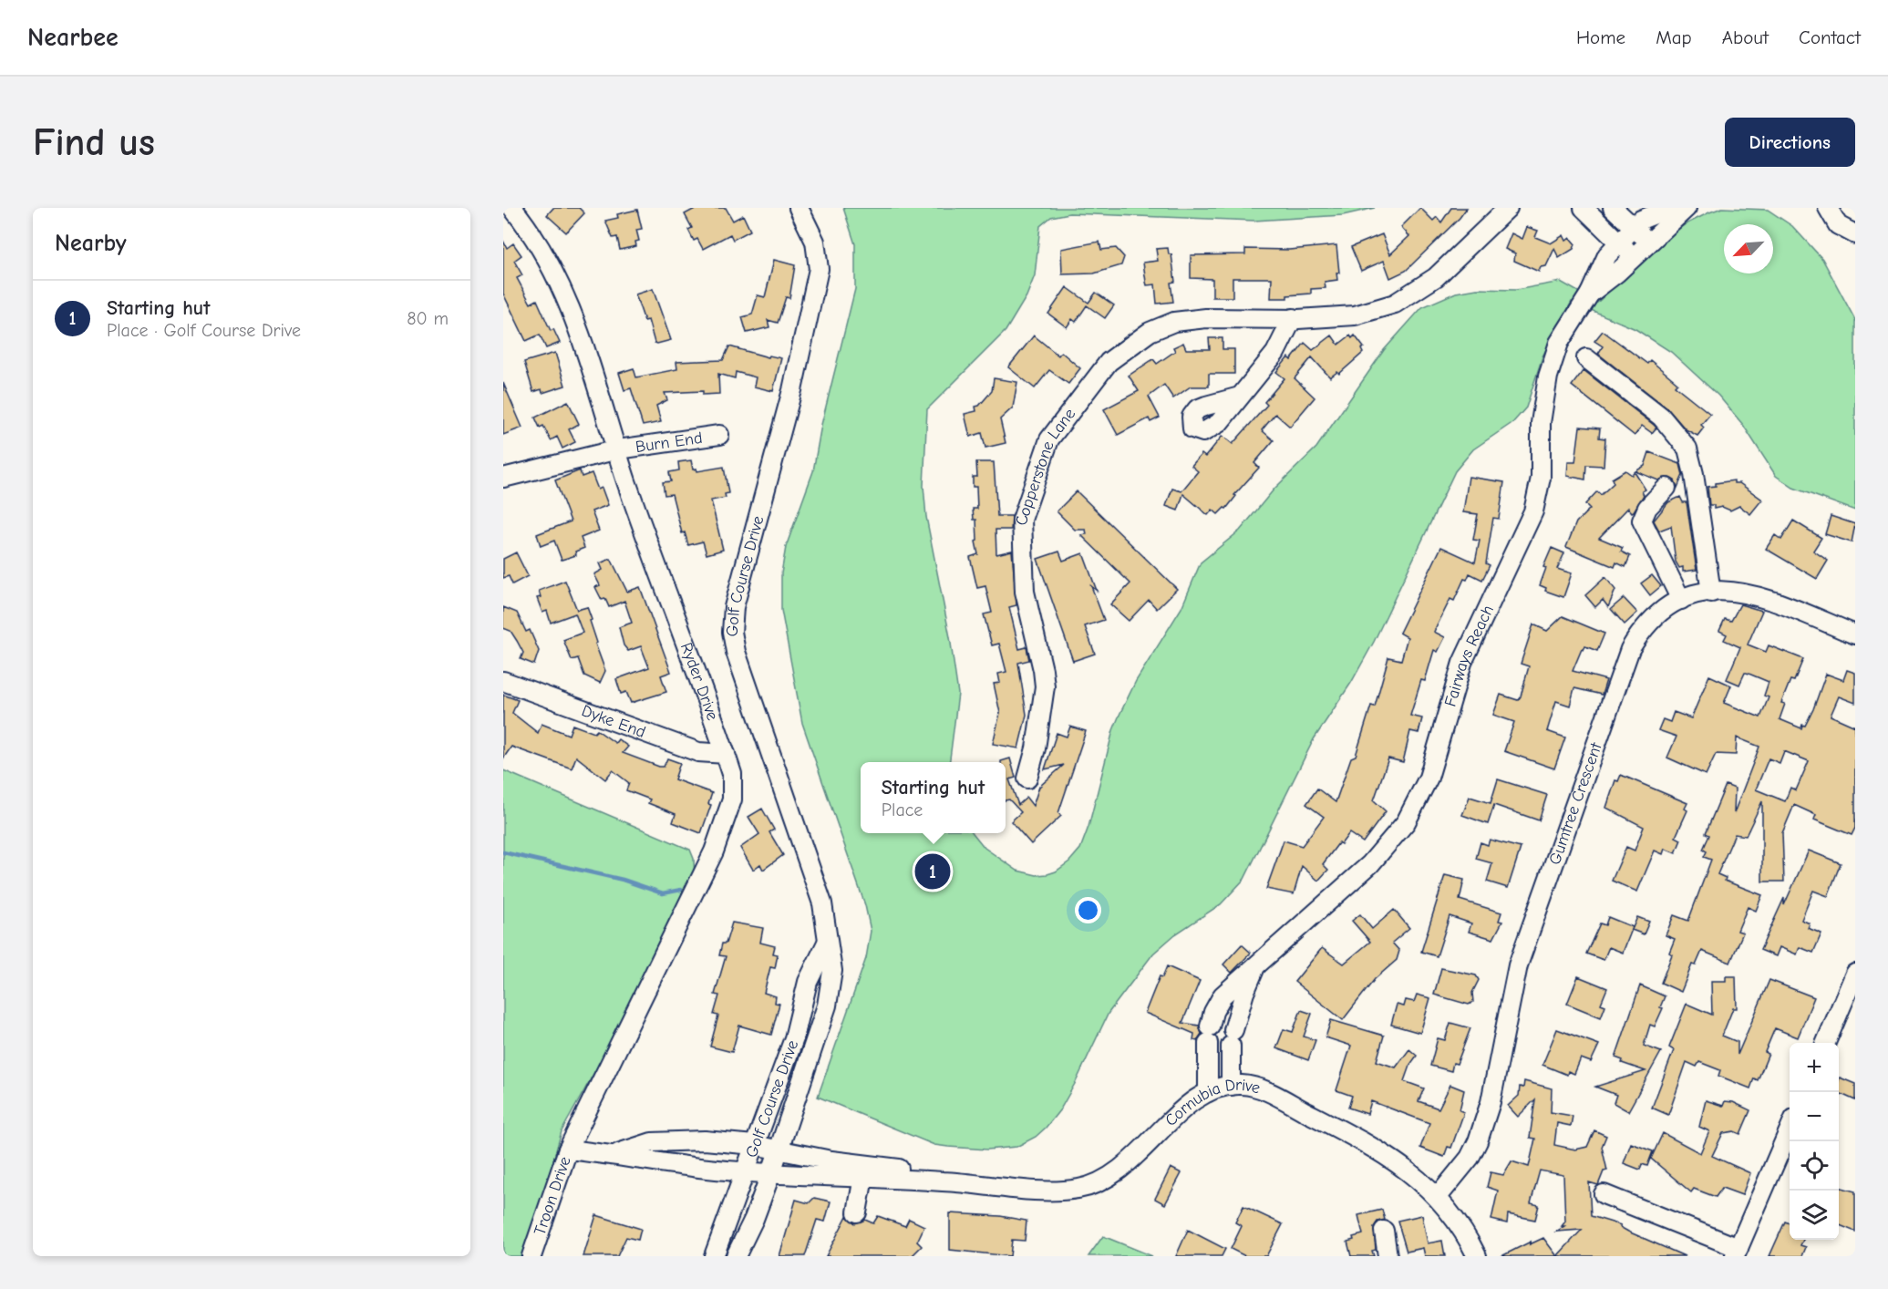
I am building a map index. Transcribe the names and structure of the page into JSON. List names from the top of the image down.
{
  "streets": {
    "street": [
      "Burn End",
      "Copperstone Lane",
      "Golf Course Drive",
      "Fairways Reach",
      "Ryder Drive",
      "Dyke End",
      "Gumtree Crescent",
      "Cornubia Drive",
      "Troon Drive"
    ]
  },
  "crossings": [
    ["Burn End", "Ryder Drive"],
    ["Golf Course Drive", "Cornubia Drive"],
    ["Golf Course Drive", "Troon Drive"],
    ["Fairways Reach", "Cornubia Drive"],
    ["Ryder Drive", "Dyke End"],
    ["Ryder Drive", "Troon Drive"],
    ["Gumtree Crescent", "Cornubia Drive"],
    ["Cornubia Drive", "Troon Drive"]
  ],
  "north": "bottom left",
  "page": {
    "header": "Nearbee",
    "nav": [
      "Home",
      "Map",
      "About",
      "Contact"
    ],
    "buttons": "Directions",
    "title": "Find us",
    "heading": "Nearby",
    "list": [
      {
        "mark": "1",
        "name": "Starting hut",
        "note": "Place · Golf Course Drive",
        "value": "80 m"
      }
    ],
    "popup": ["Starting hut", "Place"],
    "pins": "1",
    "map_buttons": ["+", "−"]
  }
}
